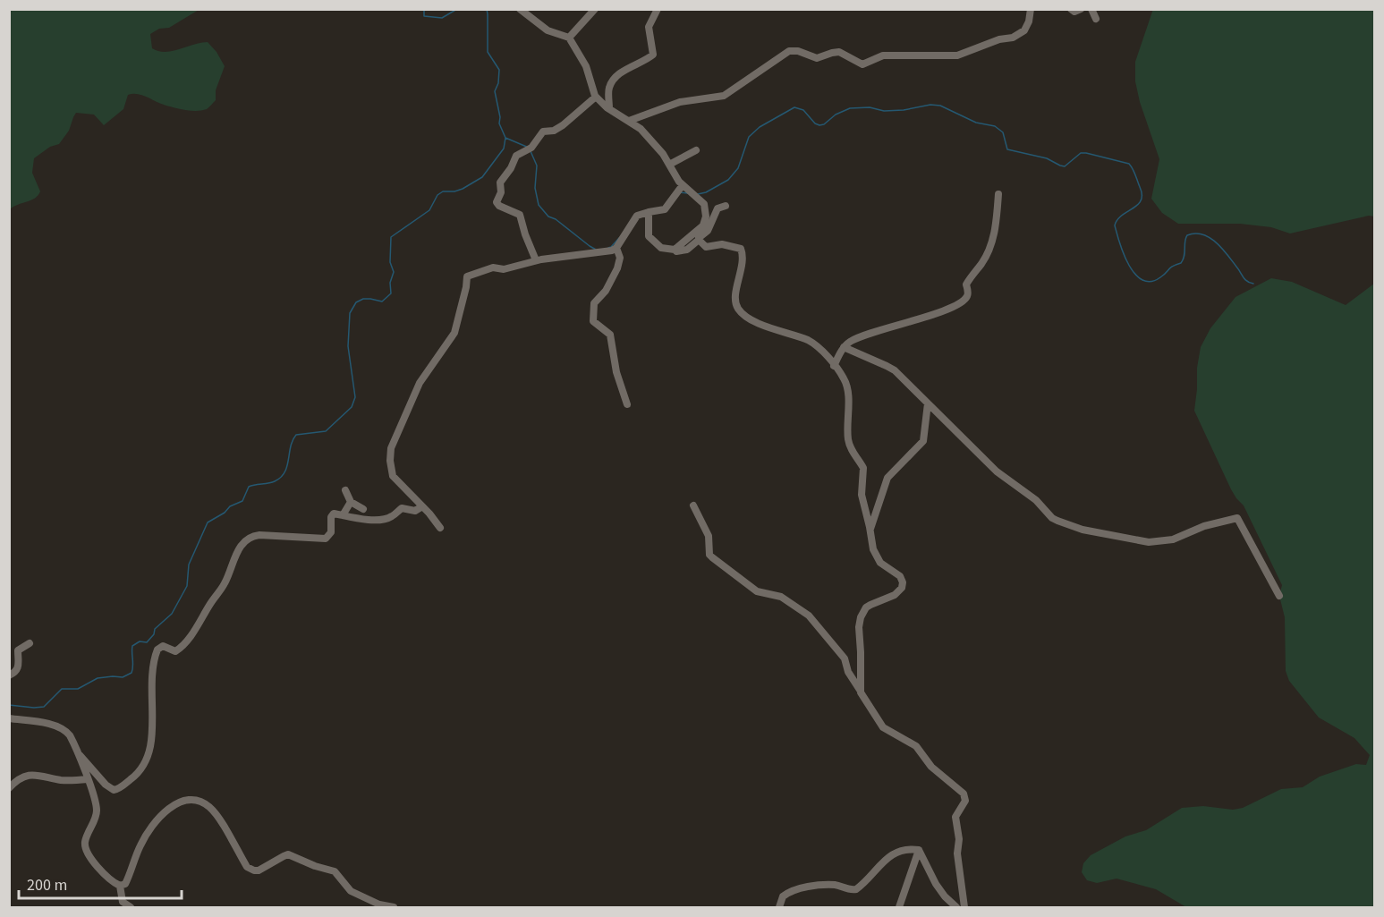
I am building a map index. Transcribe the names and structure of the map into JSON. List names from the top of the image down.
{
  "scale_bar": "200 m"
}
